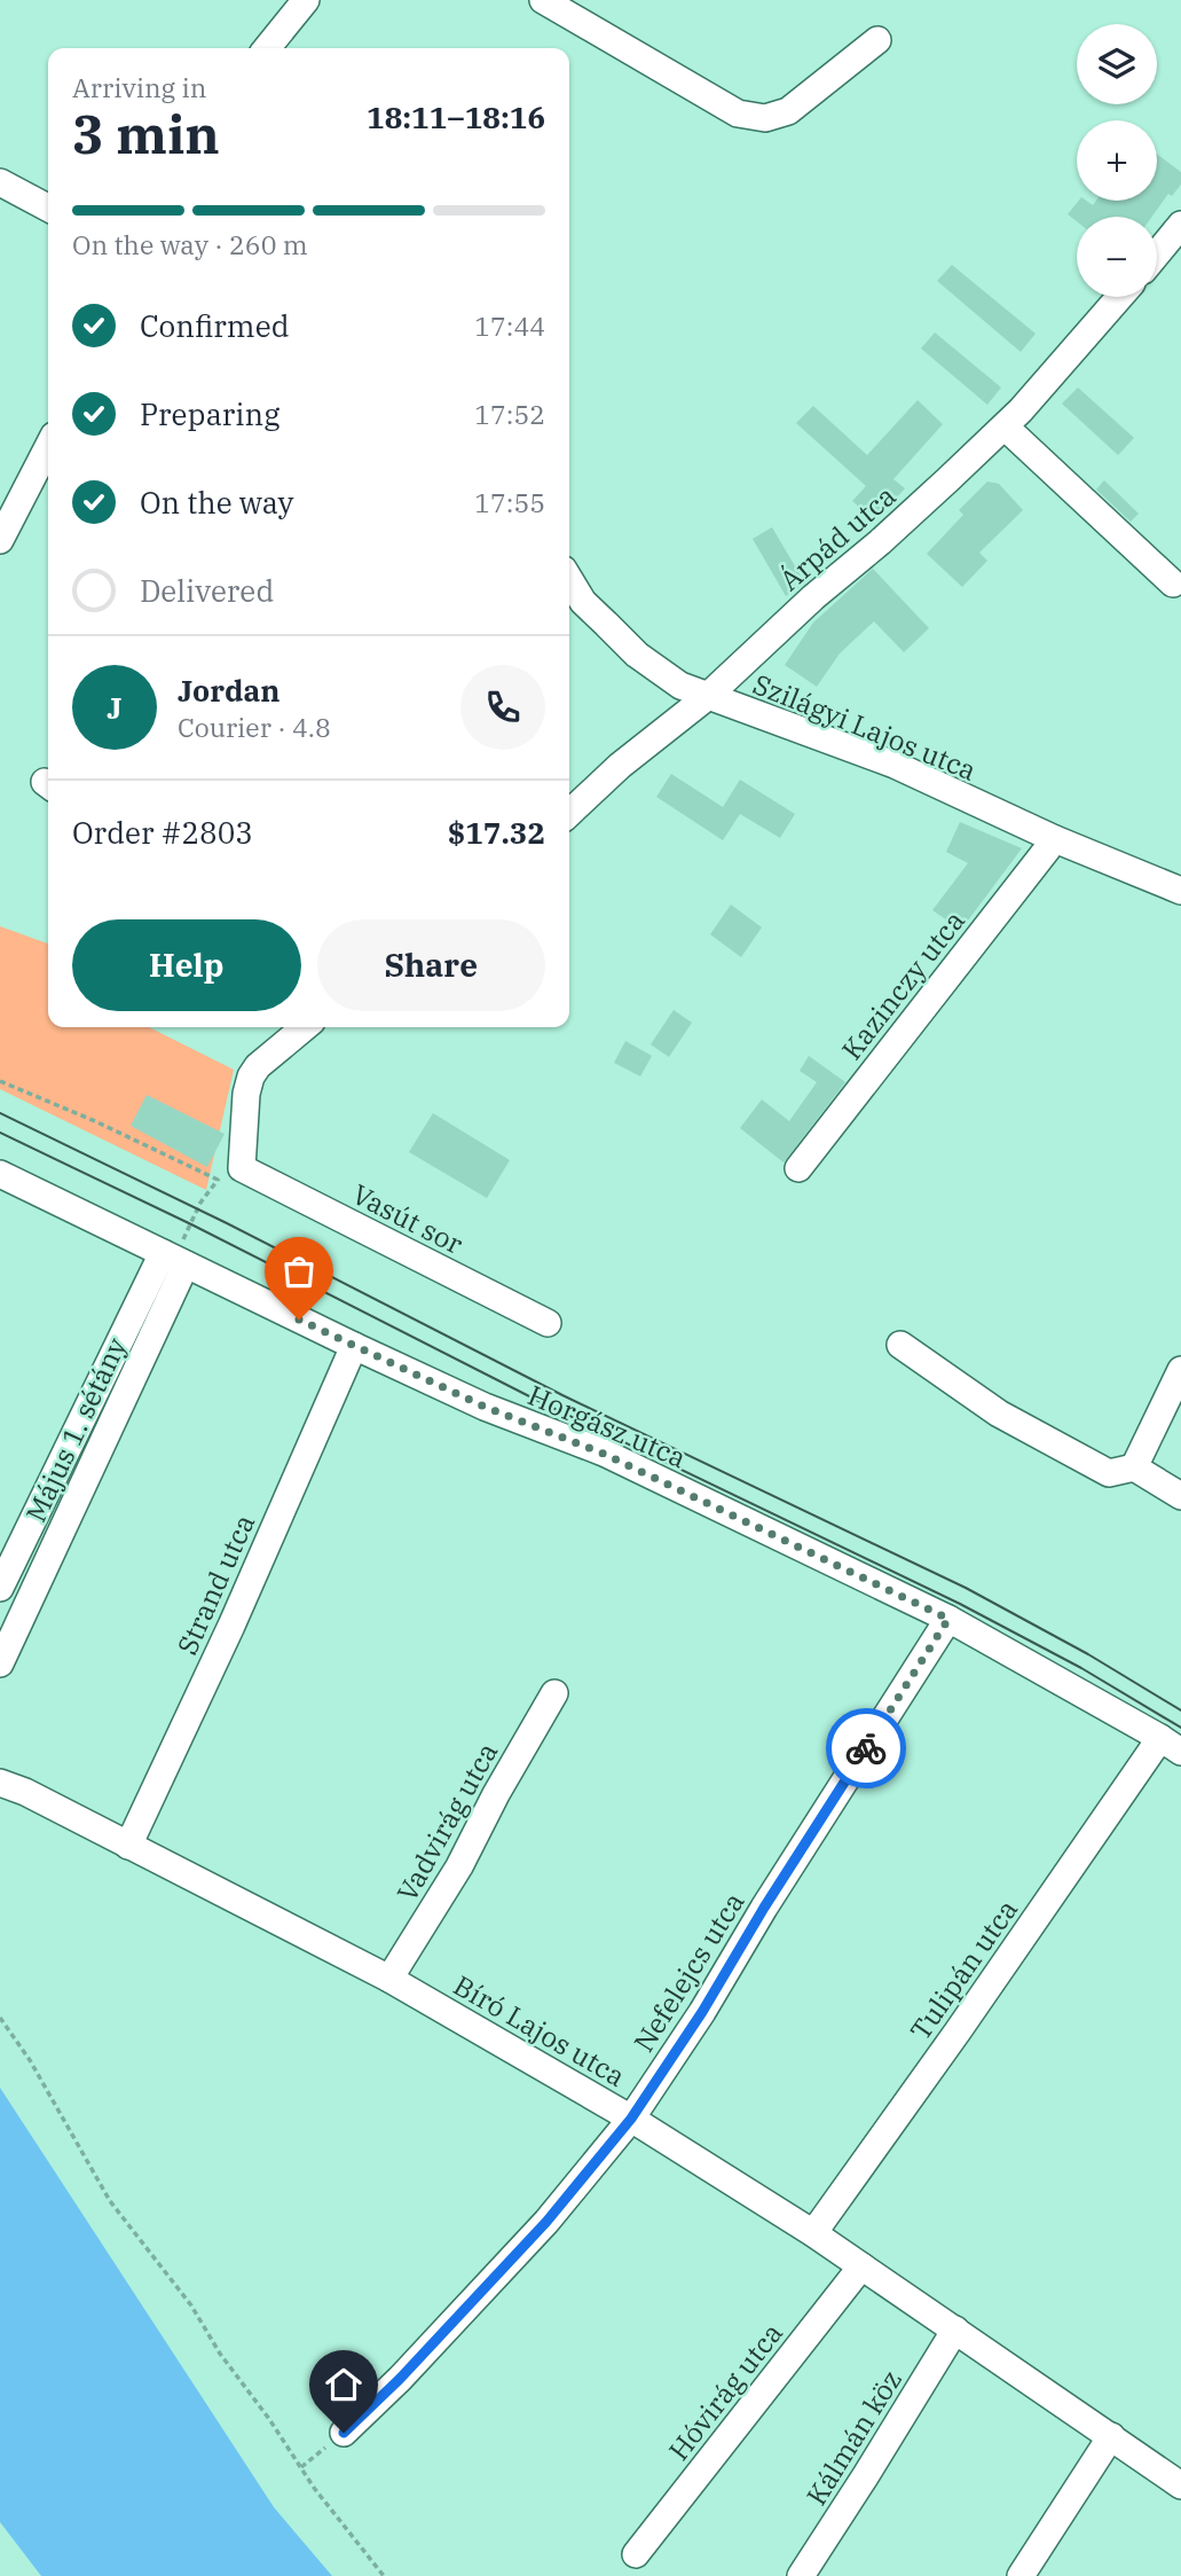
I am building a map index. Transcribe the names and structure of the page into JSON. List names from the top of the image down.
{
  "streets": {
    "street": [
      "Árpád utca",
      "Szilágyi Lajos utca",
      "Kazinczy utca",
      "Vasút sor",
      "Horgász utca",
      "Május 1. sétány",
      "Strand utca",
      "Vadvirág utca",
      "Tulipán utca",
      "Nefelejcs utca",
      "Bíró Lajos utca",
      "Hóvirág utca",
      "Kálmán köz"
    ]
  },
  "crossings": [
    ["Árpád utca", "Szilágyi Lajos utca"],
    ["Szilágyi Lajos utca", "Kazinczy utca"],
    ["Horgász utca", "Május 1. sétány"],
    ["Horgász utca", "Strand utca"],
    ["Horgász utca", "Tulipán utca"],
    ["Horgász utca", "Nefelejcs utca"],
    ["Strand utca", "Bíró Lajos utca"],
    ["Vadvirág utca", "Bíró Lajos utca"],
    ["Tulipán utca", "Bíró Lajos utca"],
    ["Nefelejcs utca", "Bíró Lajos utca"],
    ["Bíró Lajos utca", "Hóvirág utca"],
    ["Bíró Lajos utca", "Kálmán köz"]
  ],
  "page": {
    "map_buttons": ["+", "−"],
    "heading": ["3 min", "Arriving in", "18:11–18:16"],
    "panel": [
      "Jordan",
      "Courier · 4.8",
      "Order #2803",
      "$17.32"
    ],
    "bar": "On the way · 260 m",
    "list": [
      ["Confirmed", "17:44"],
      ["Preparing", "17:52"],
      ["On the way", "17:55"],
      "Delivered"
    ],
    "round": "J",
    "buttons": ["Help", "Share"]
  }
}
